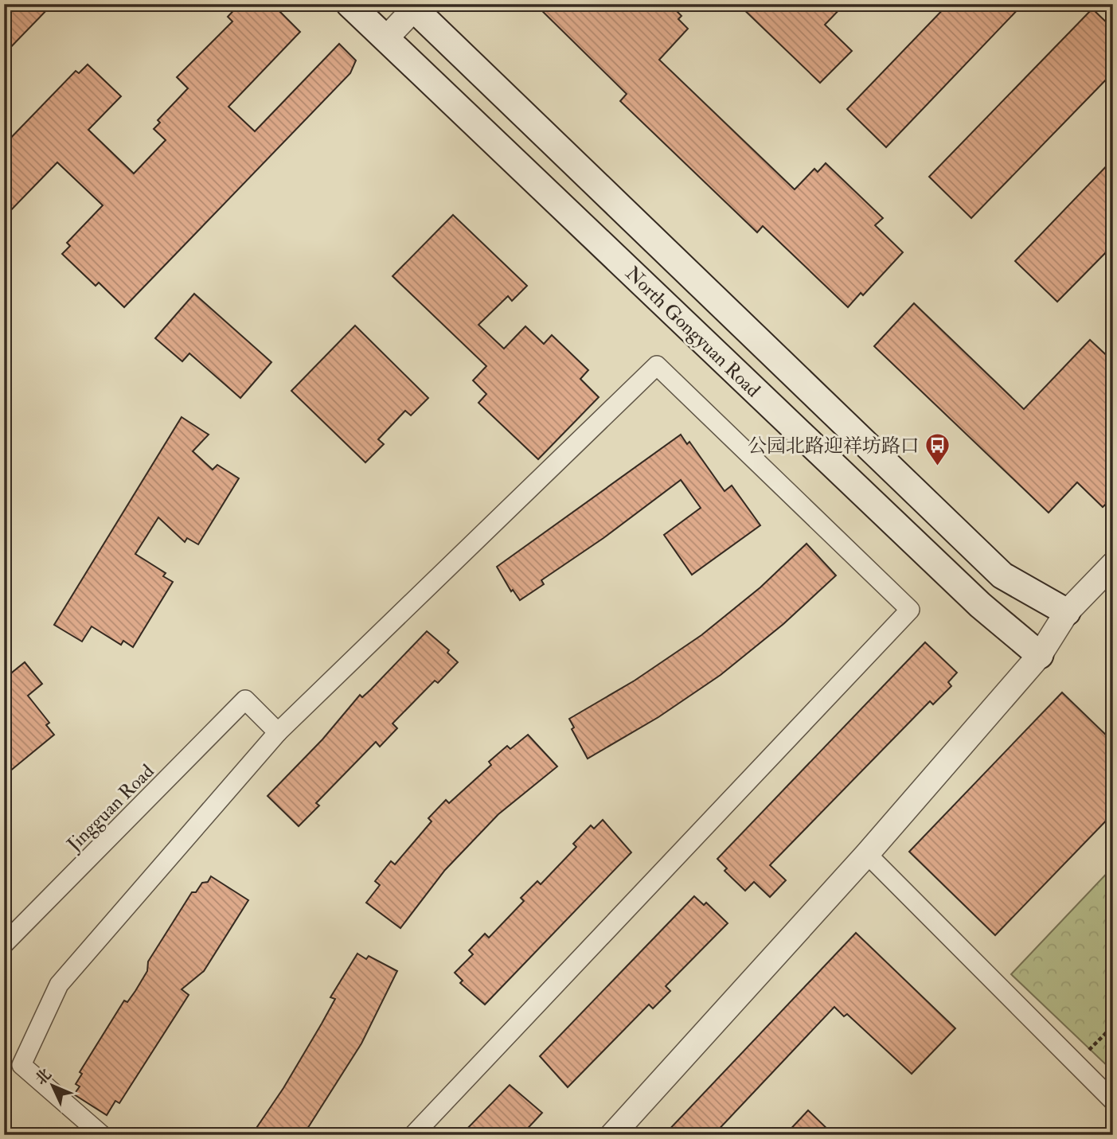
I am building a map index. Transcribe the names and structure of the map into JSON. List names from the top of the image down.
{
  "streets": {
    "main road": ["North Gongyuan Road"]
  },
  "places": {
    "bus stop": ["公园北路迎祥坊路口"]
  },
  "north": "top left"
}
